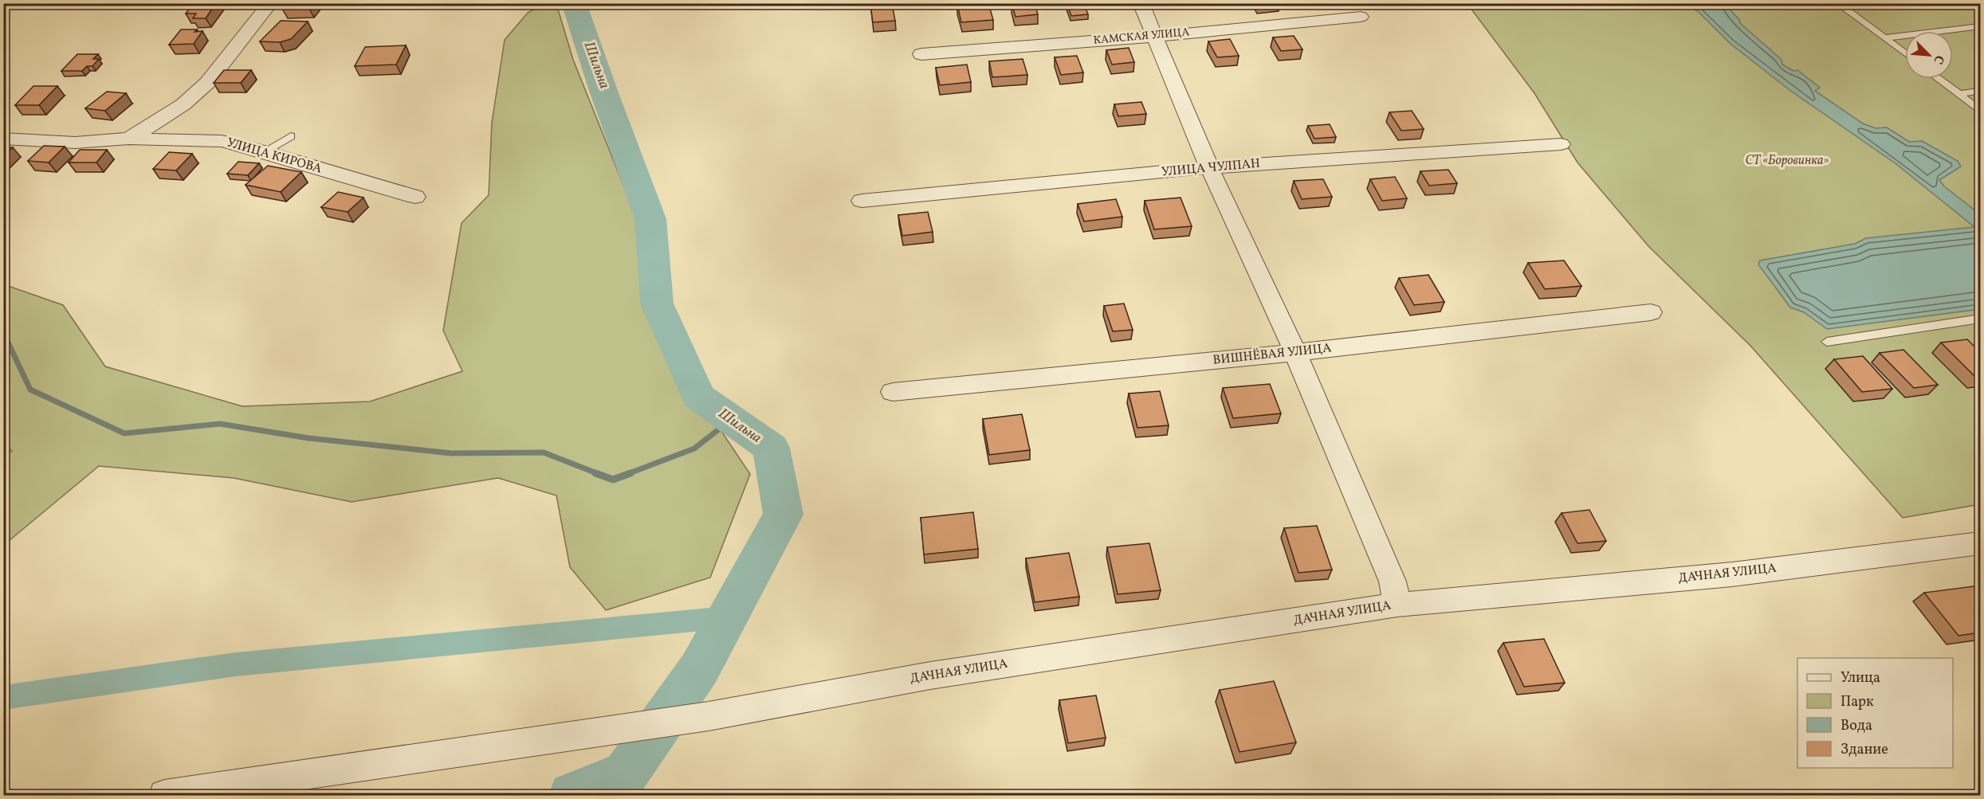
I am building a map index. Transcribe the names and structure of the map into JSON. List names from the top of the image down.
{
  "streets": {
    "street": [
      "КАМСКАЯ УЛИЦА",
      "УЛИЦА КИРОВА",
      "УЛИЦА ЧУЛПАН",
      "ВИШНЁВАЯ УЛИЦА",
      "ДАЧНАЯ УЛИЦА"
    ]
  },
  "water": ["Шильна"],
  "parks": ["СТ «Боровинка»"],
  "legend": [
    "Улица",
    "Парк",
    "Вода",
    "Здание"
  ],
  "north": "bottom right"
}
